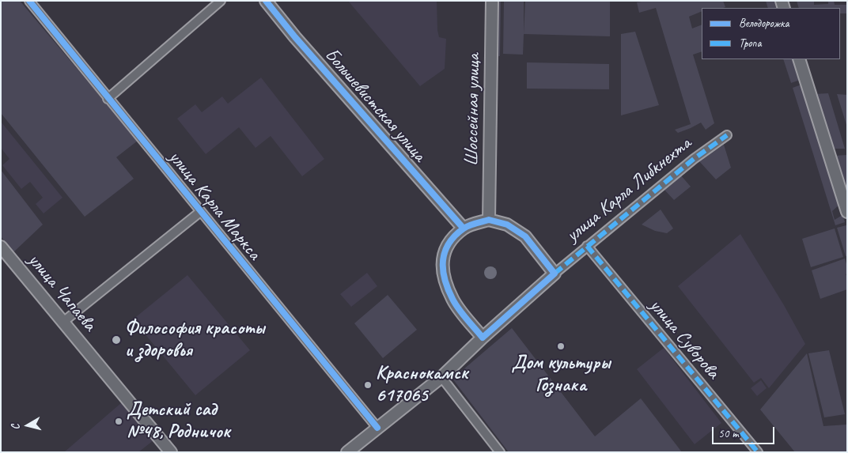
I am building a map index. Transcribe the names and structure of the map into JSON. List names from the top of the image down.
{
  "streets": {
    "street": [
      "Большевистская улица",
      "Шоссейная улица",
      "улица Карла Либкнехта",
      "улица Карла Маркса",
      "улица Чапаева",
      "улица Суворова"
    ]
  },
  "crossings": [
    ["Большевистская улица", "Шоссейная улица"],
    ["Большевистская улица", "улица Карла Либкнехта"],
    ["Шоссейная улица", "улица Карла Либкнехта"],
    ["улица Карла Либкнехта", "улица Суворова"]
  ],
  "places": [
    "Философия красоты и здоровья",
    "Дом культуры Гознака",
    "Краснокамск 617065",
    "Детский сад №48, Родничок"
  ],
  "legend": ["Велодорожка", "Тропа"],
  "scale_bar": "50 m",
  "north": "left"
}
